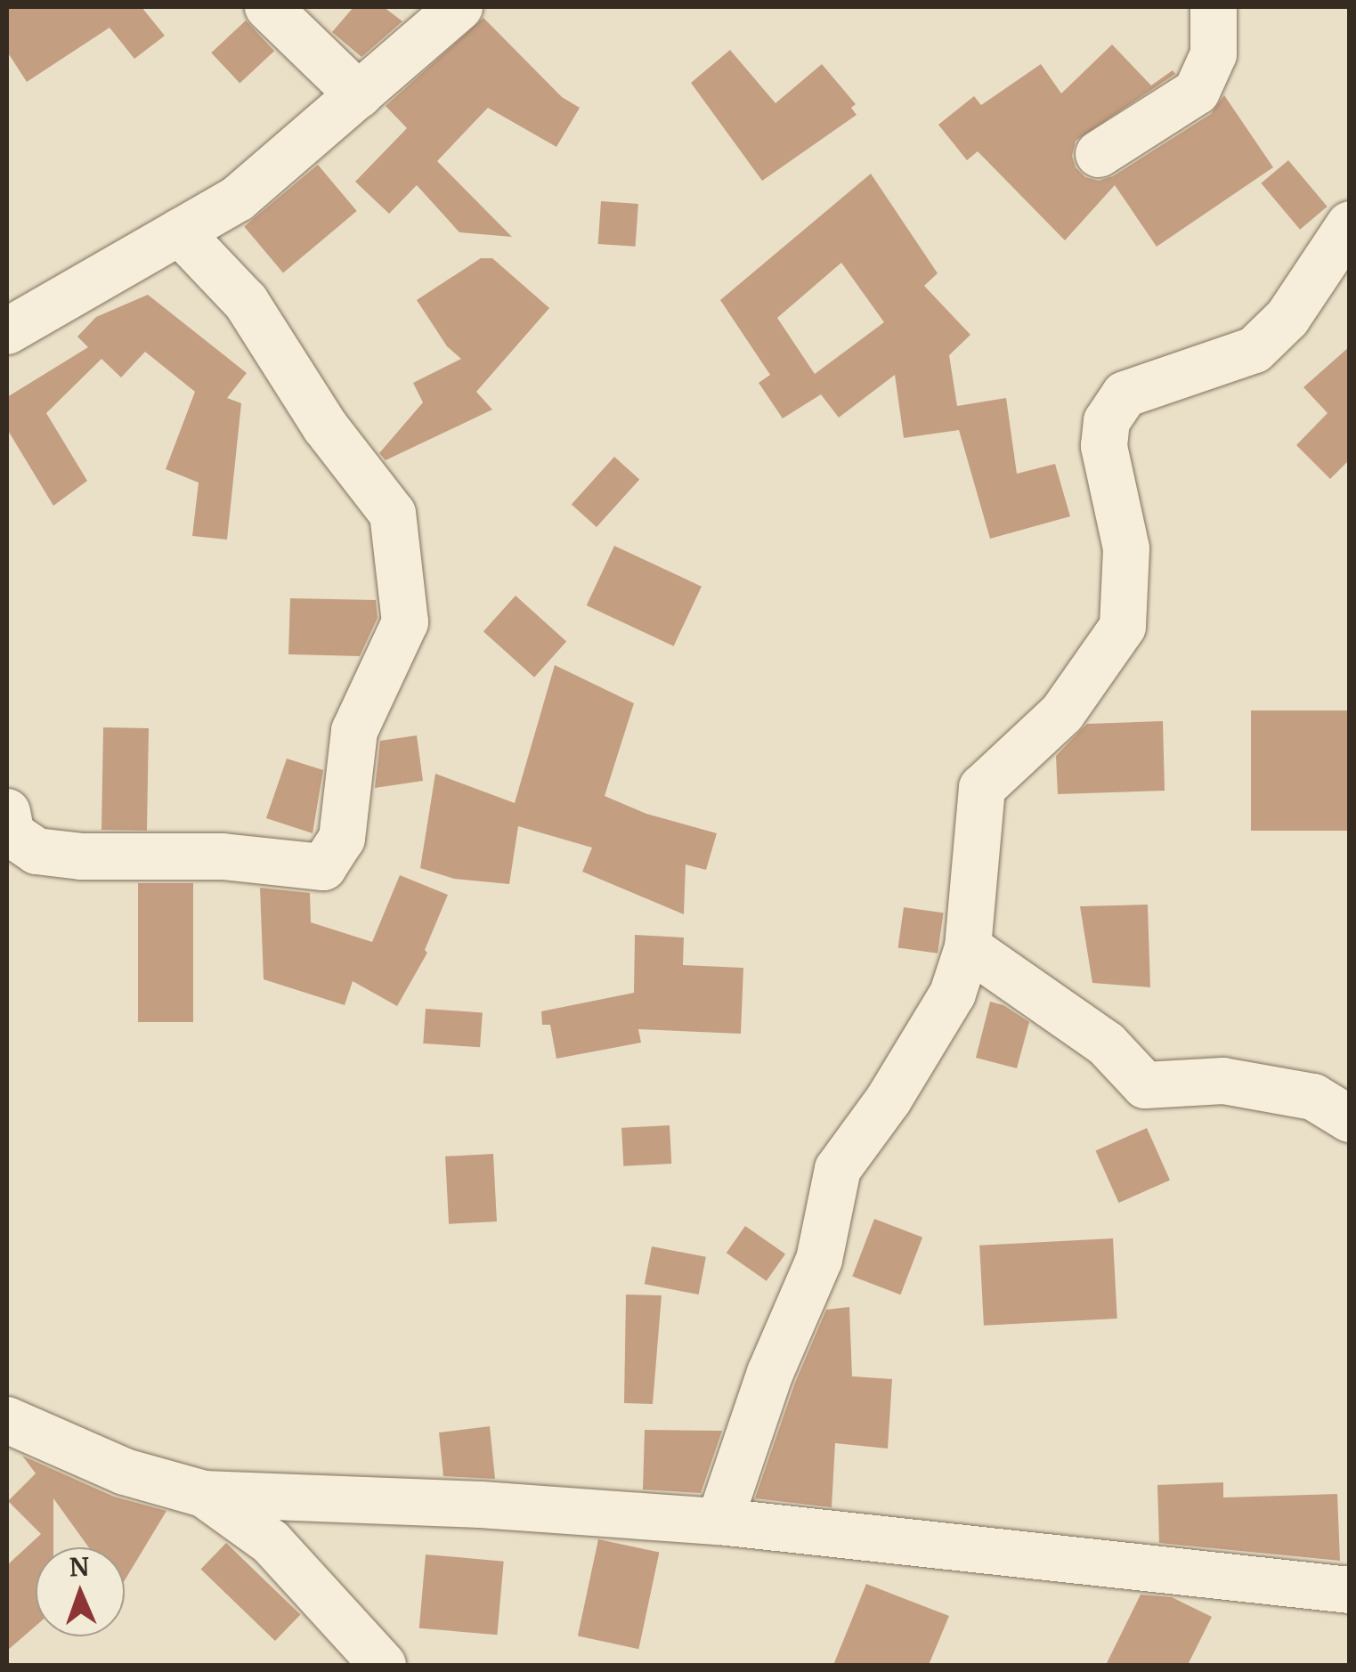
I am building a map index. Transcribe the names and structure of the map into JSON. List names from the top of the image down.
{
  "north": "top"
}
